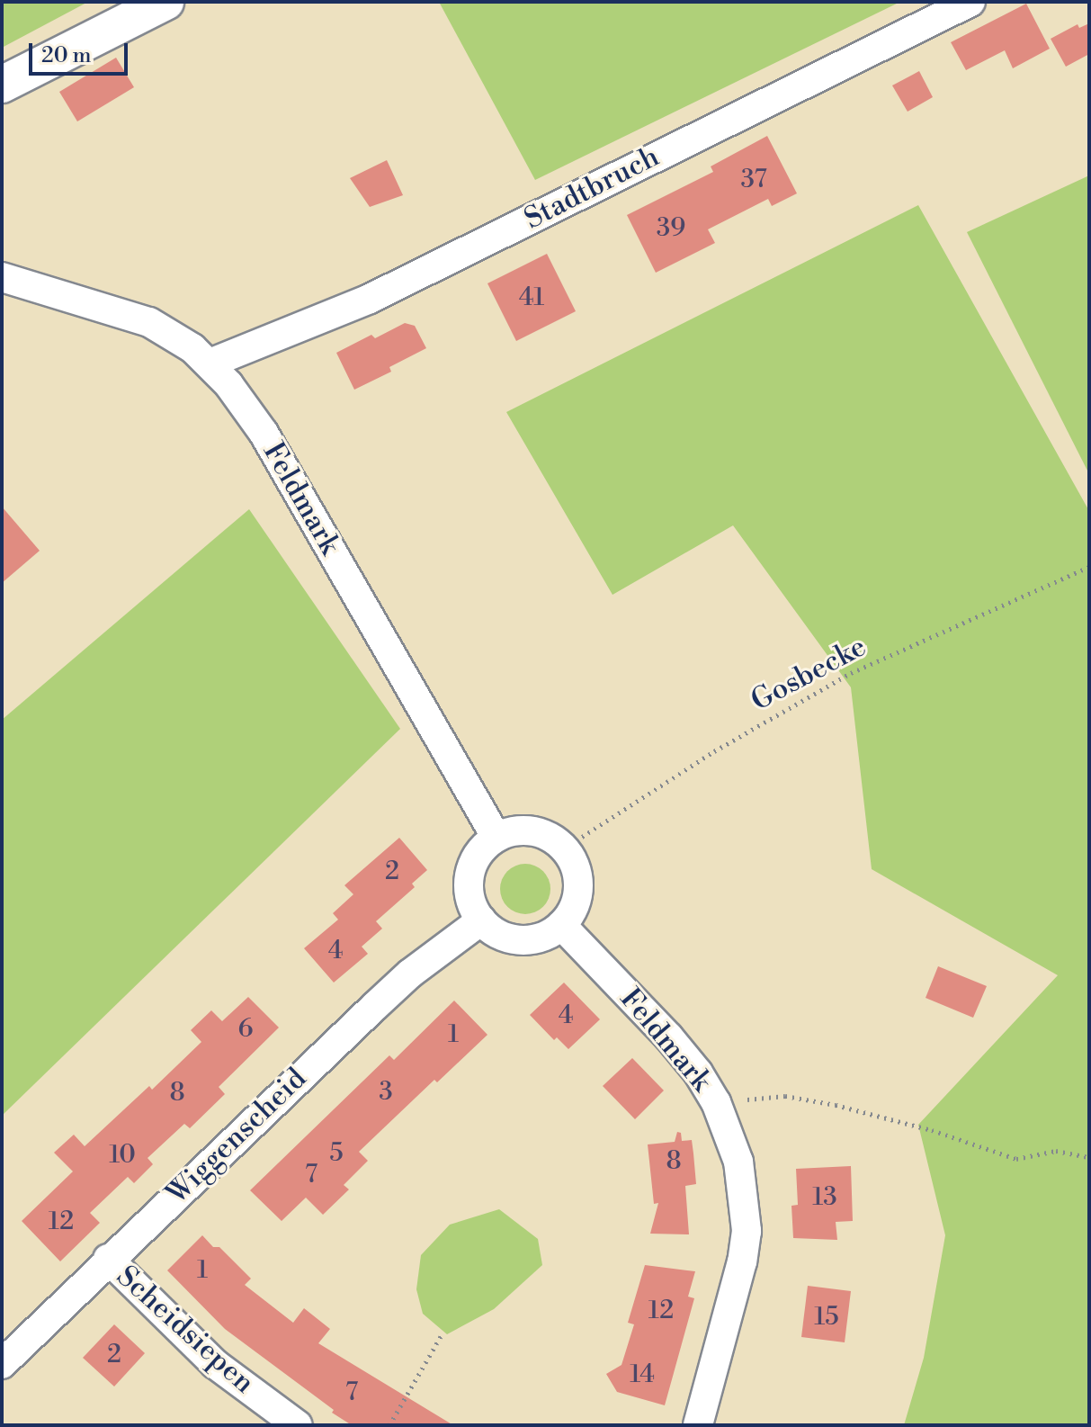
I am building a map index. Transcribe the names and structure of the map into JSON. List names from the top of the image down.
{
  "streets": {
    "street": [
      "Stadtbruch",
      "Feldmark",
      "Wiggenscheid",
      "Scheidsiepen"
    ],
    "path": ["Gosbecke"]
  },
  "crossings": [
    ["Stadtbruch", "Feldmark"],
    ["Feldmark", "Gosbecke"],
    ["Feldmark", "Wiggenscheid"],
    ["Gosbecke", "Wiggenscheid"],
    ["Wiggenscheid", "Scheidsiepen"]
  ],
  "house_numbers": [
    "37",
    "39",
    "41",
    "2",
    "4",
    "4",
    "6",
    "1",
    "3",
    "8",
    "5",
    "10",
    "8",
    "7",
    "13",
    "12",
    "1",
    "12",
    "15",
    "2",
    "14",
    "7"
  ],
  "scale_bar": "20 m"
}
